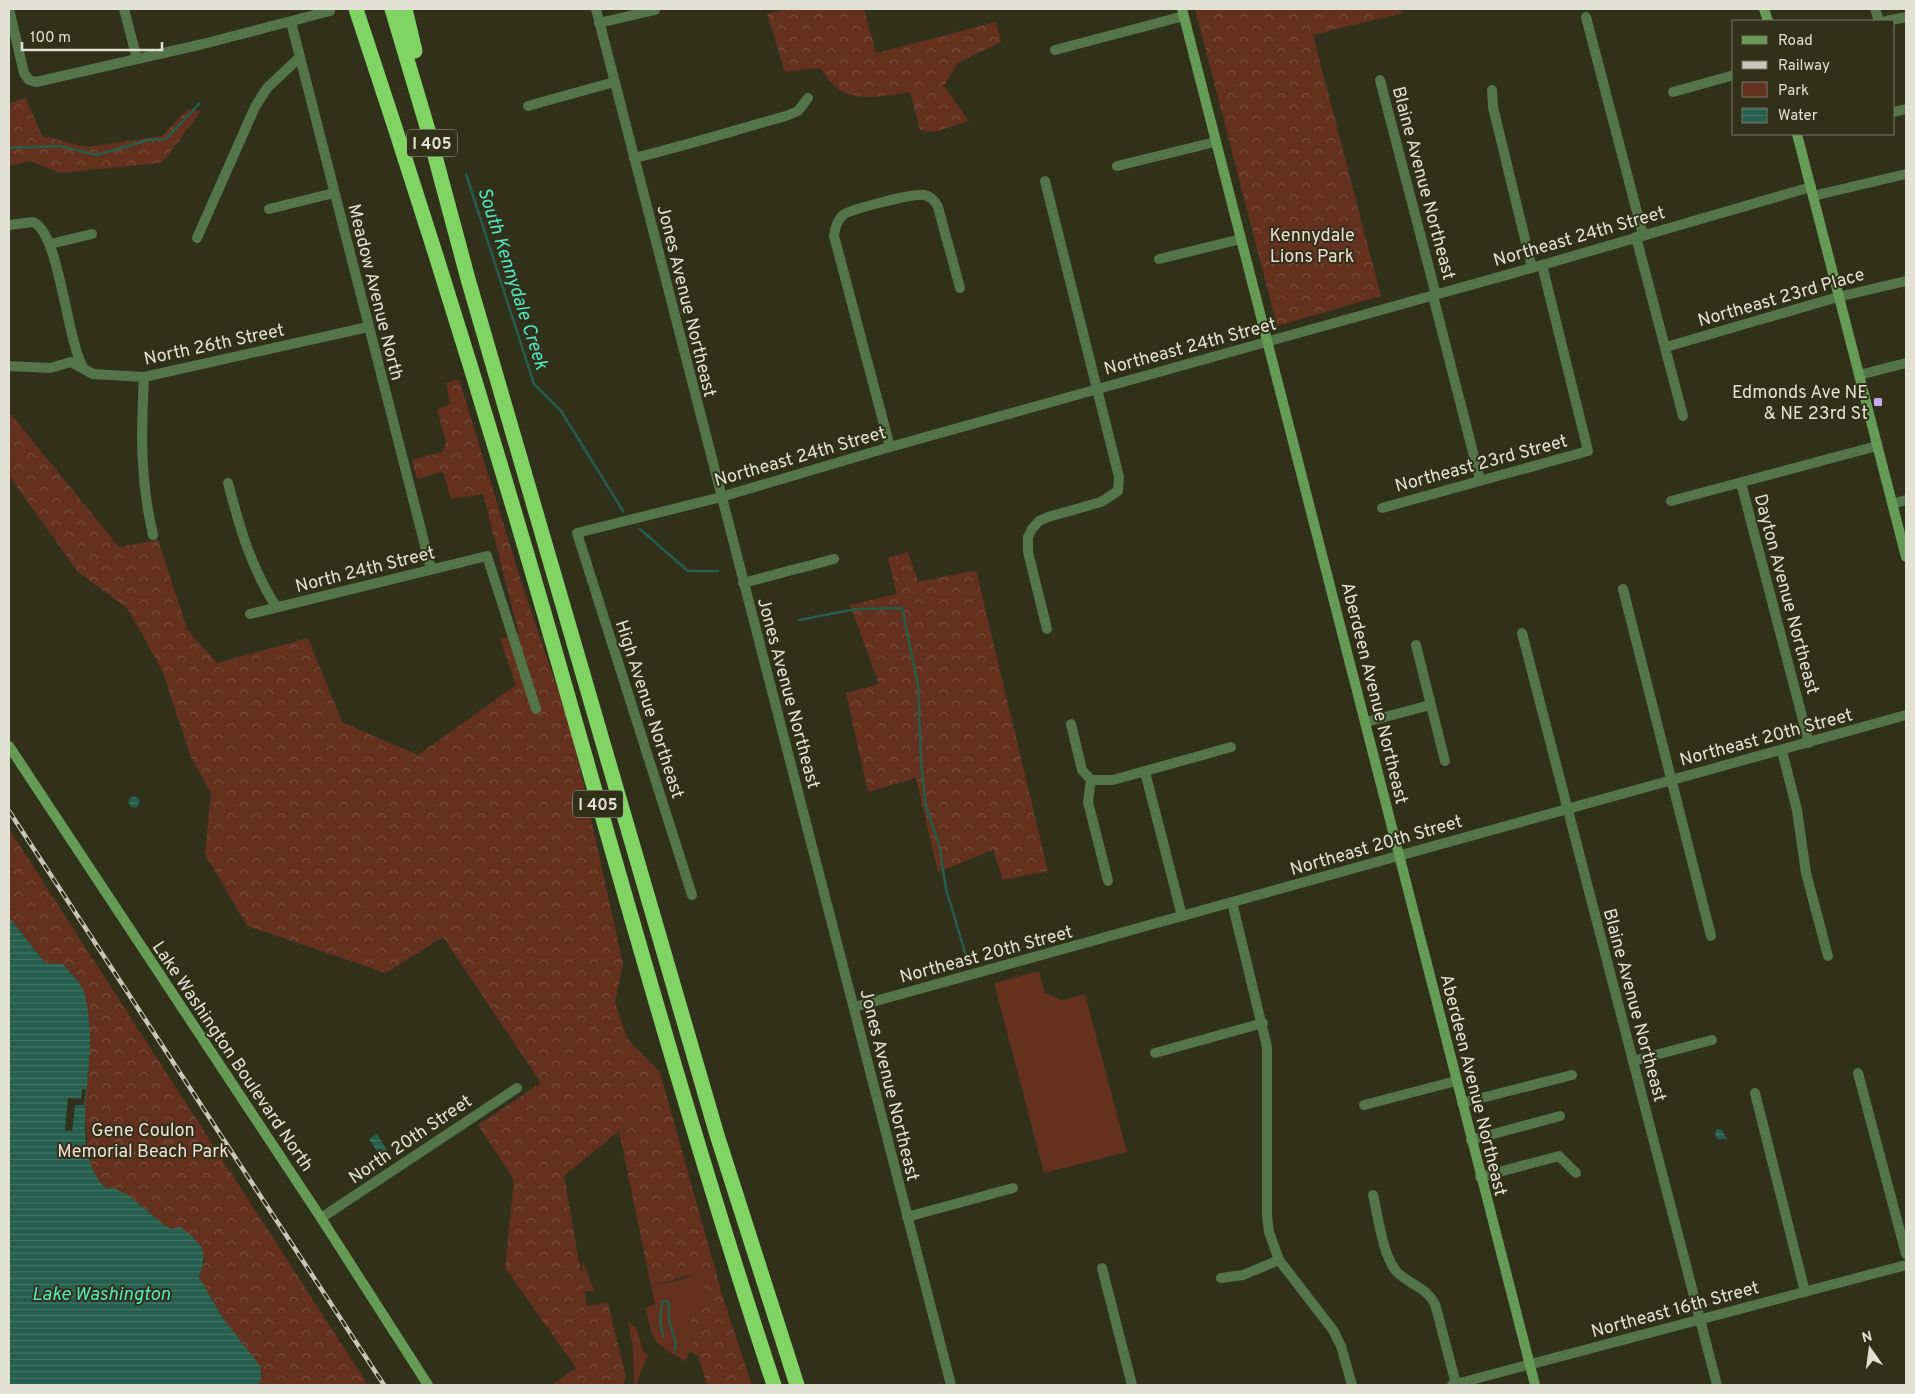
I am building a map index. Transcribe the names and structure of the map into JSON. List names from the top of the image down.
{
  "streets": {
    "highway": ["I 405"],
    "street": [
      "Blaine Avenue Northeast",
      "Northeast 24th Street",
      "Meadow Avenue North",
      "Northeast 23rd Place",
      "Jones Avenue Northeast",
      "North 26th Street",
      "Northeast 23rd Street",
      "North 24th Street",
      "Dayton Avenue Northeast",
      "Aberdeen Avenue Northeast",
      "High Avenue Northeast",
      "Northeast 20th Street",
      "Lake Washington Boulevard North",
      "North 20th Street",
      "Northeast 16th Street"
    ]
  },
  "crossings": [
    ["Blaine Avenue Northeast", "Northeast 24th Street"],
    ["Blaine Avenue Northeast", "Northeast 23rd Street"],
    ["Blaine Avenue Northeast", "Northeast 20th Street"],
    ["Blaine Avenue Northeast", "Northeast 16th Street"],
    ["Northeast 24th Street", "Jones Avenue Northeast"],
    ["Northeast 24th Street", "Northeast 23rd Street"],
    ["Northeast 24th Street", "Aberdeen Avenue Northeast"],
    ["Northeast 24th Street", "High Avenue Northeast"],
    ["Meadow Avenue North", "North 26th Street"],
    ["Meadow Avenue North", "North 24th Street"],
    ["Jones Avenue Northeast", "Northeast 20th Street"],
    ["Dayton Avenue Northeast", "Northeast 20th Street"],
    ["Aberdeen Avenue Northeast", "Northeast 20th Street"],
    ["Aberdeen Avenue Northeast", "Northeast 16th Street"],
    ["Lake Washington Boulevard North", "North 20th Street"]
  ],
  "water": ["South Kennydale Creek", "Lake Washington"],
  "parks": ["Kennydale Lions Park", "Gene Coulon Memorial Beach Park"],
  "places": {
    "transit": ["Edmonds Ave NE & NE 23rd St"]
  },
  "legend": [
    "Road",
    "Railway",
    "Park",
    "Water"
  ],
  "scale_bar": "100 m",
  "north": "top"
}
